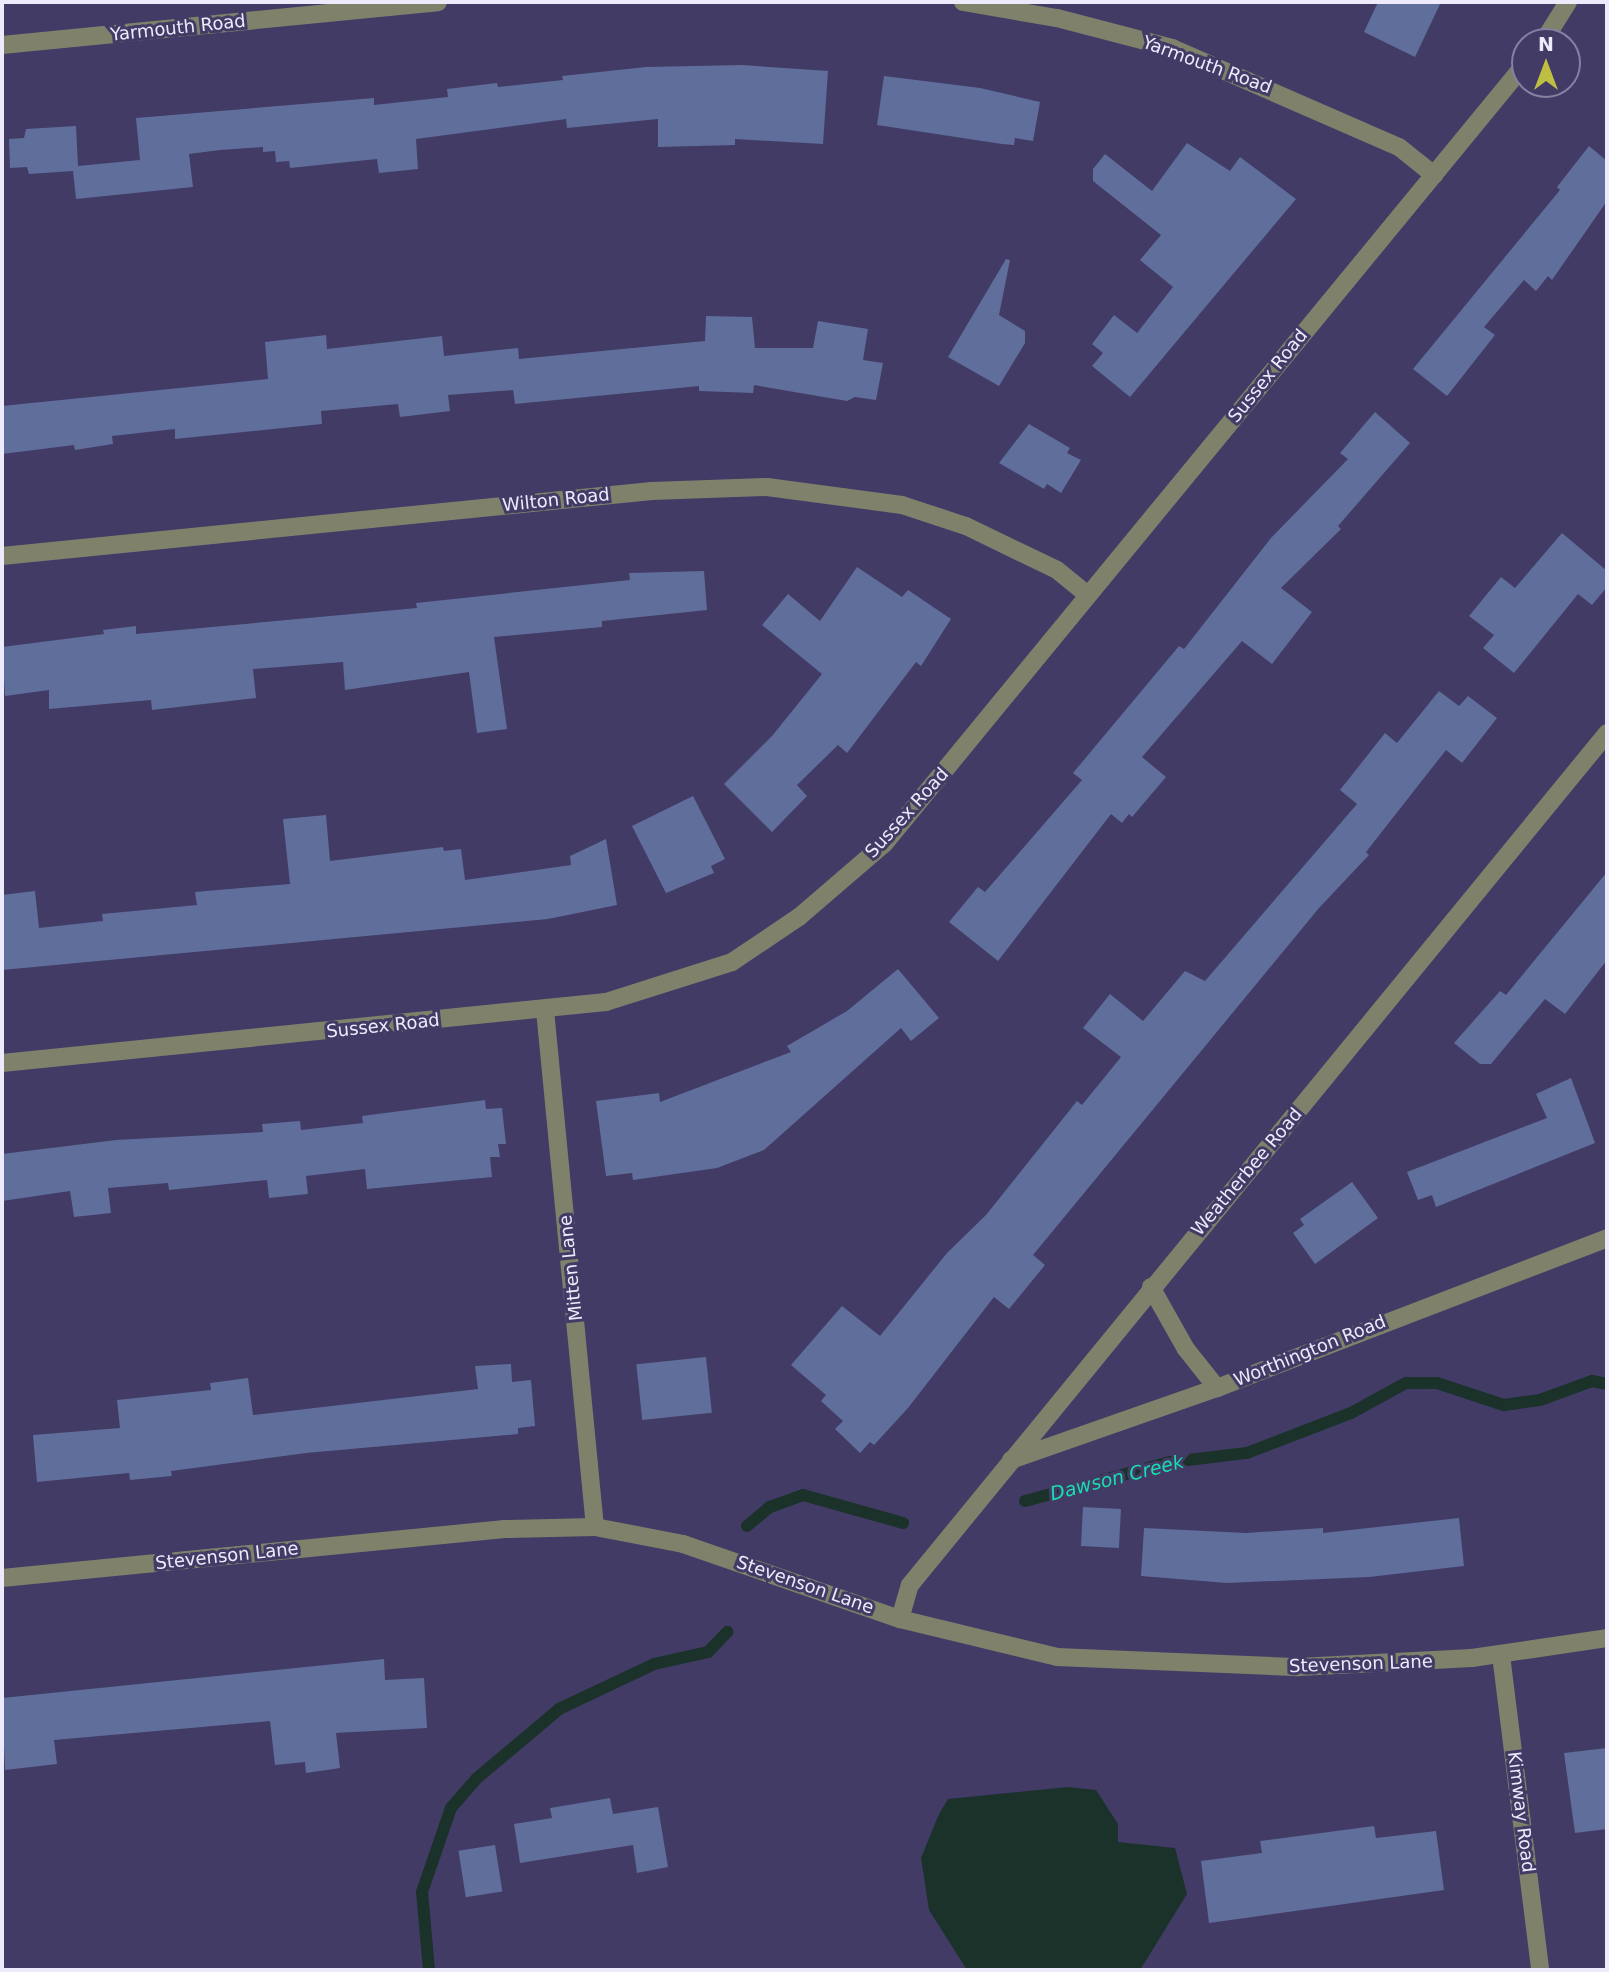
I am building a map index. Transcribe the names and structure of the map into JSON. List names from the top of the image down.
{
  "streets": {
    "street": [
      "Yarmouth Road",
      "Sussex Road",
      "Wilton Road",
      "Weatherbee Road",
      "Mitten Lane",
      "Worthington Road",
      "Stevenson Lane",
      "Kimway Road"
    ]
  },
  "crossings": [
    ["Yarmouth Road", "Sussex Road"],
    ["Sussex Road", "Wilton Road"],
    ["Sussex Road", "Mitten Lane"],
    ["Weatherbee Road", "Worthington Road"],
    ["Weatherbee Road", "Stevenson Lane"],
    ["Mitten Lane", "Stevenson Lane"],
    ["Stevenson Lane", "Kimway Road"]
  ],
  "water": ["Dawson Creek"],
  "north": "top"
}
